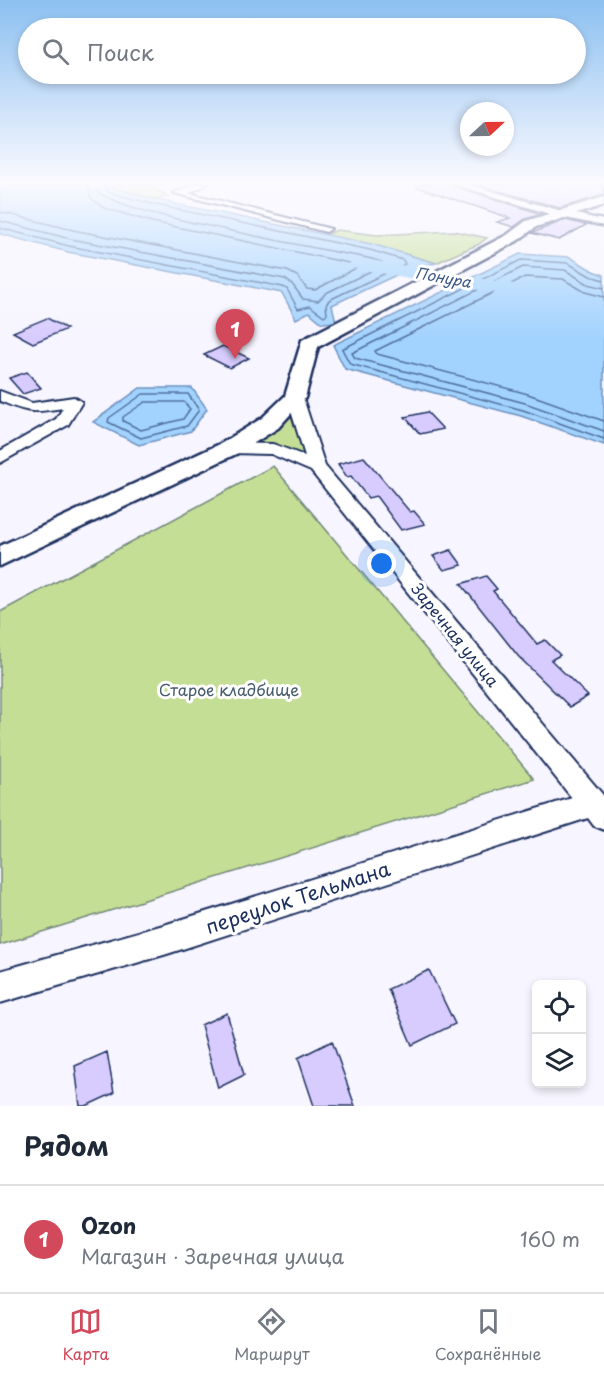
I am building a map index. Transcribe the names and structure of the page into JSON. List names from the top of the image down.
{
  "streets": {
    "street": ["Заречная улица", "переулок Тельмана"]
  },
  "crossings": [
    ["Заречная улица", "переулок Тельмана"]
  ],
  "water": ["Понура"],
  "parks": ["Старое кладбище"],
  "north": "right",
  "page": {
    "search": "Поиск",
    "pins": "1",
    "heading": "Рядом",
    "list": [
      {
        "mark": "1",
        "name": "Ozon",
        "note": "Магазин · Заречная улица",
        "value": "160 m"
      }
    ],
    "nav": ["Карта", "Маршрут", "Сохранённые"]
  }
}
